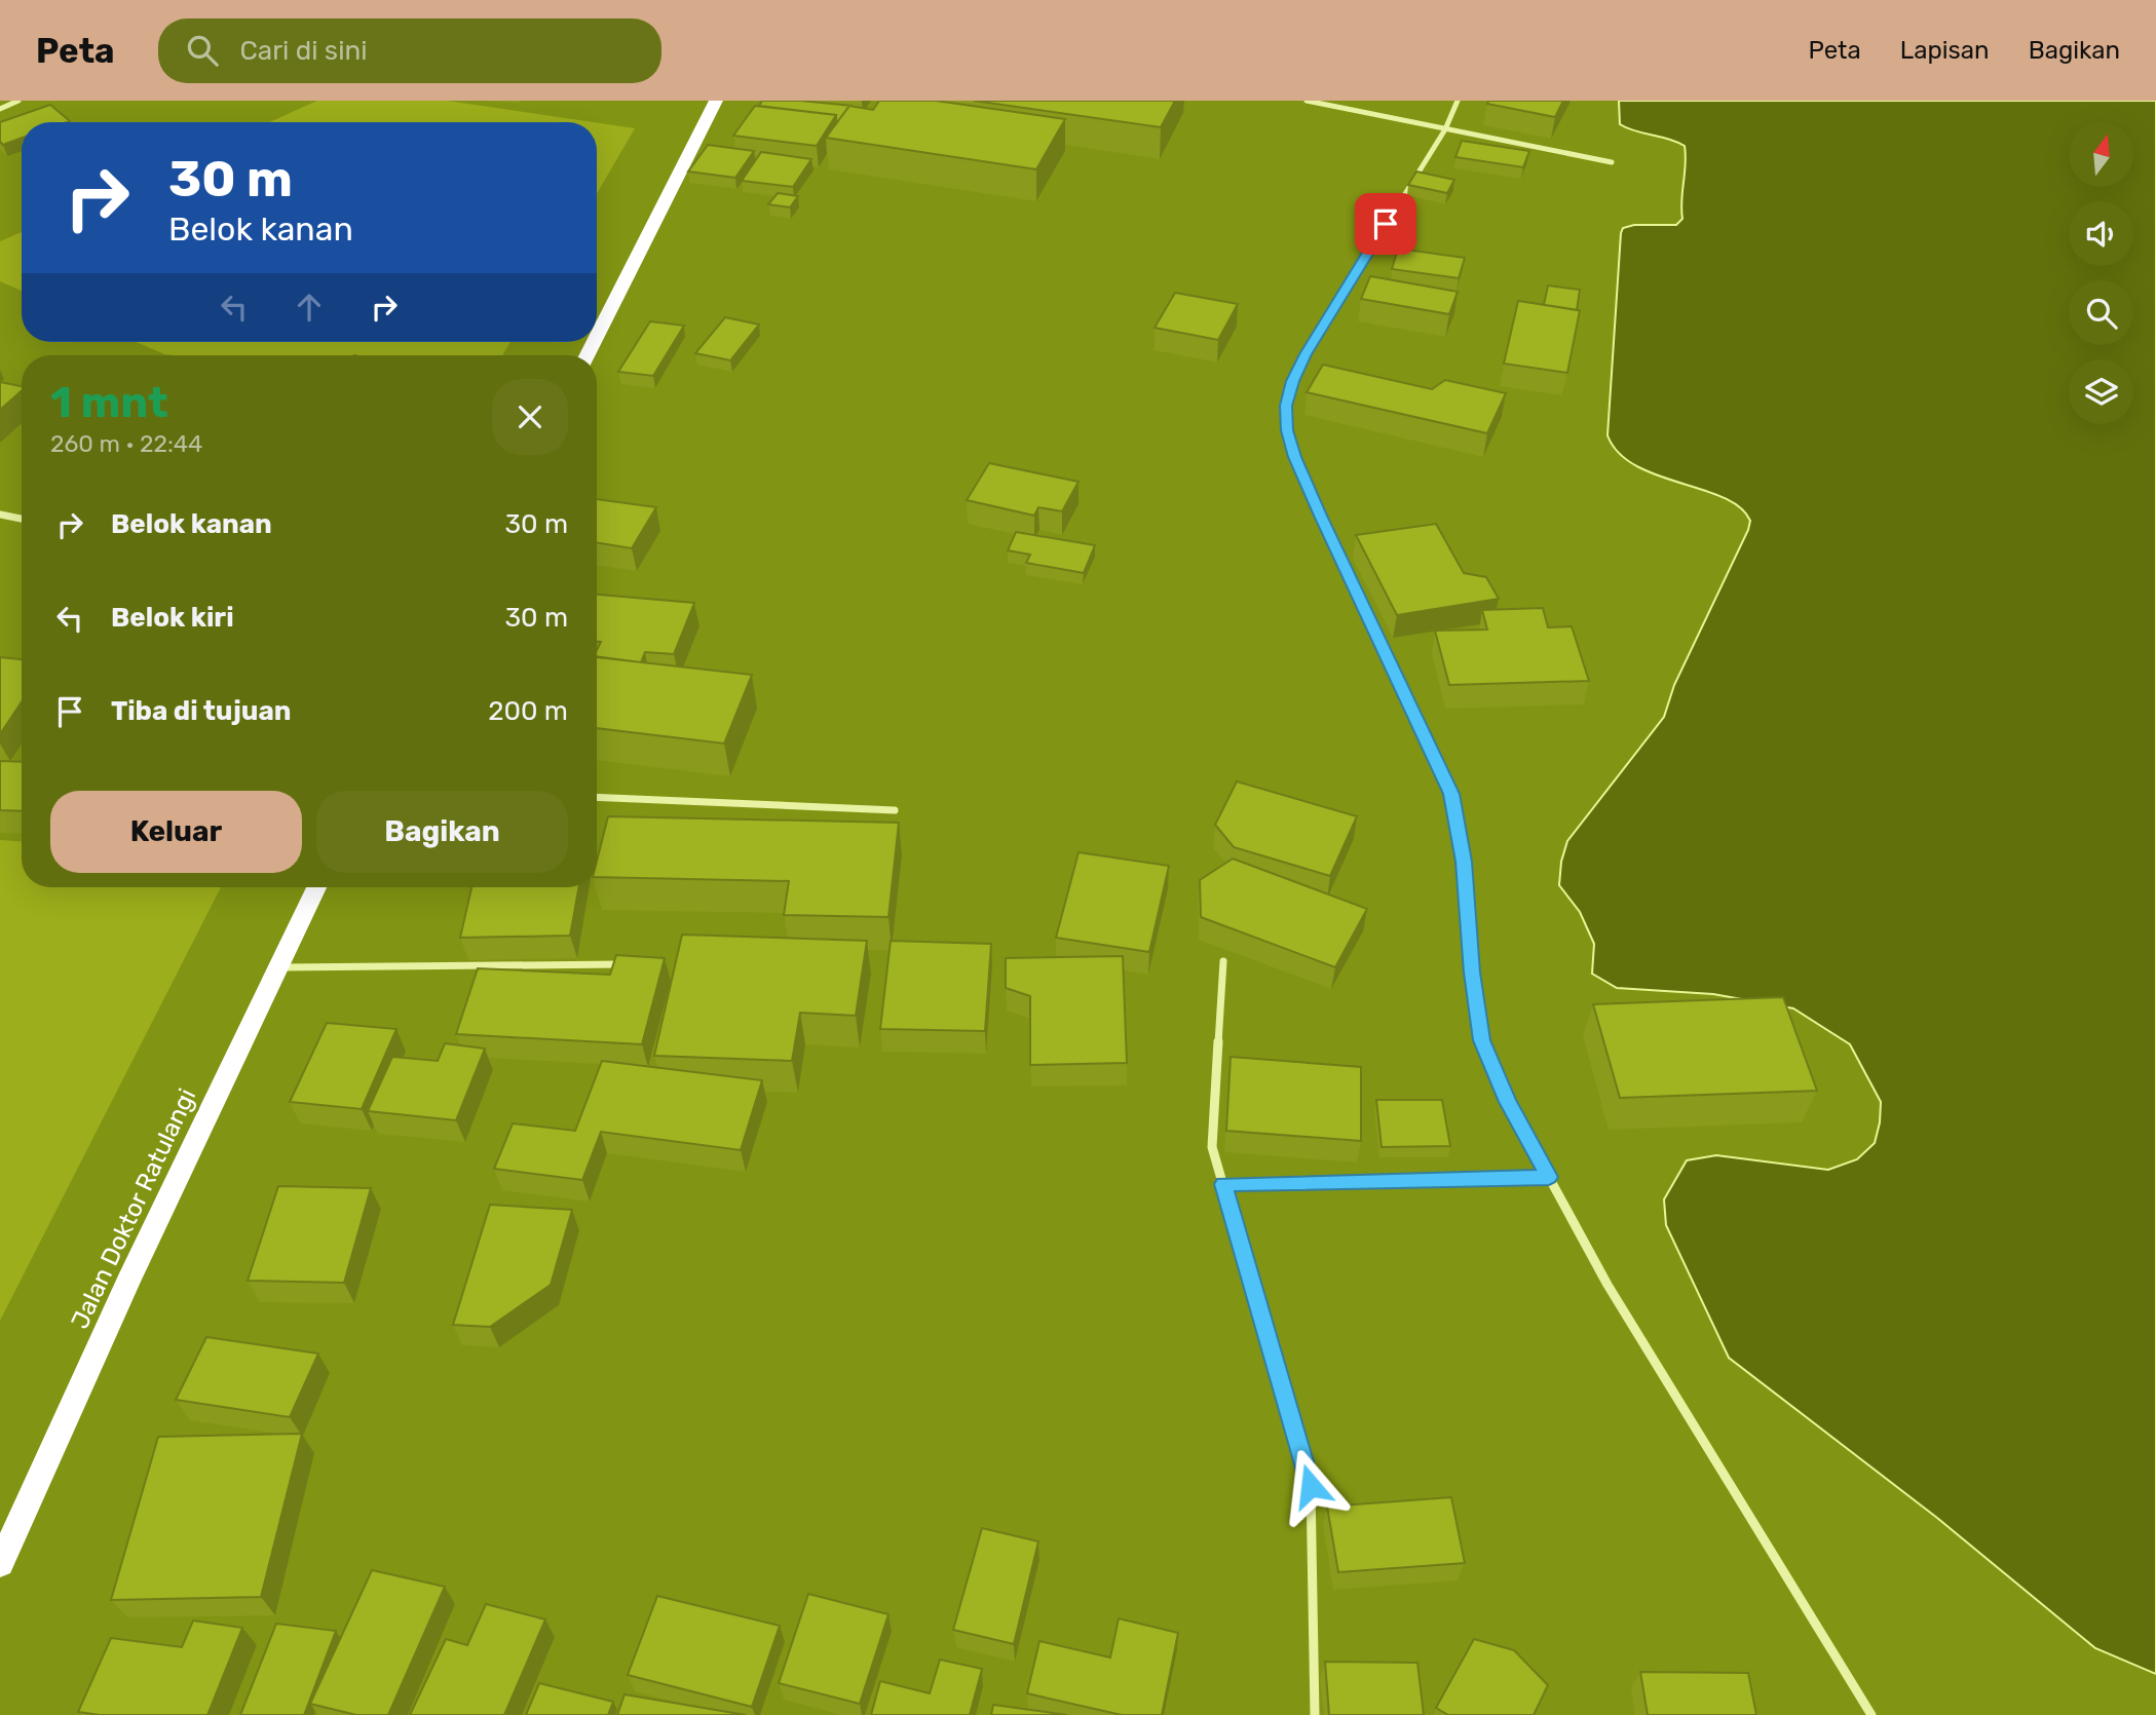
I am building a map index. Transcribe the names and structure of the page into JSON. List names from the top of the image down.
{
  "streets": {
    "highway": ["Jalan Doktor Ratulangi"]
  },
  "north": "top",
  "page": {
    "header": "Peta",
    "search": "Cari di sini",
    "nav": ["Peta", "Lapisan", "Bagikan"],
    "turn": ["30 m", "Belok kanan"],
    "heading": ["1 mnt", "260 m · 22:44"],
    "list": [
      {
        "name": "Belok kanan",
        "value": "30 m"
      },
      {
        "name": "Belok kiri",
        "value": "30 m"
      },
      {
        "name": "Tiba di tujuan",
        "value": "200 m"
      }
    ],
    "buttons": ["Keluar", "Bagikan"]
  }
}
